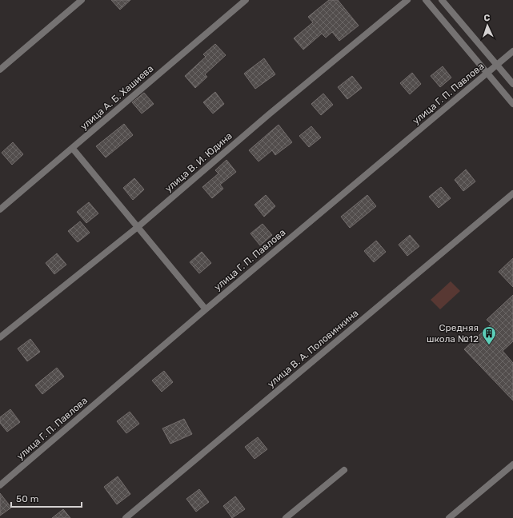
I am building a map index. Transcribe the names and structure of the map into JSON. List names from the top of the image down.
{
  "streets": {
    "street": [
      "улица Г. П. Павлова",
      "улица А. Б. Хашиева",
      "улица В. И. Юдина",
      "улица В. А. Половинкина"
    ]
  },
  "places": {
    "building": ["Средняя школа №12"]
  },
  "scale_bar": "50 m",
  "north": "top"
}
